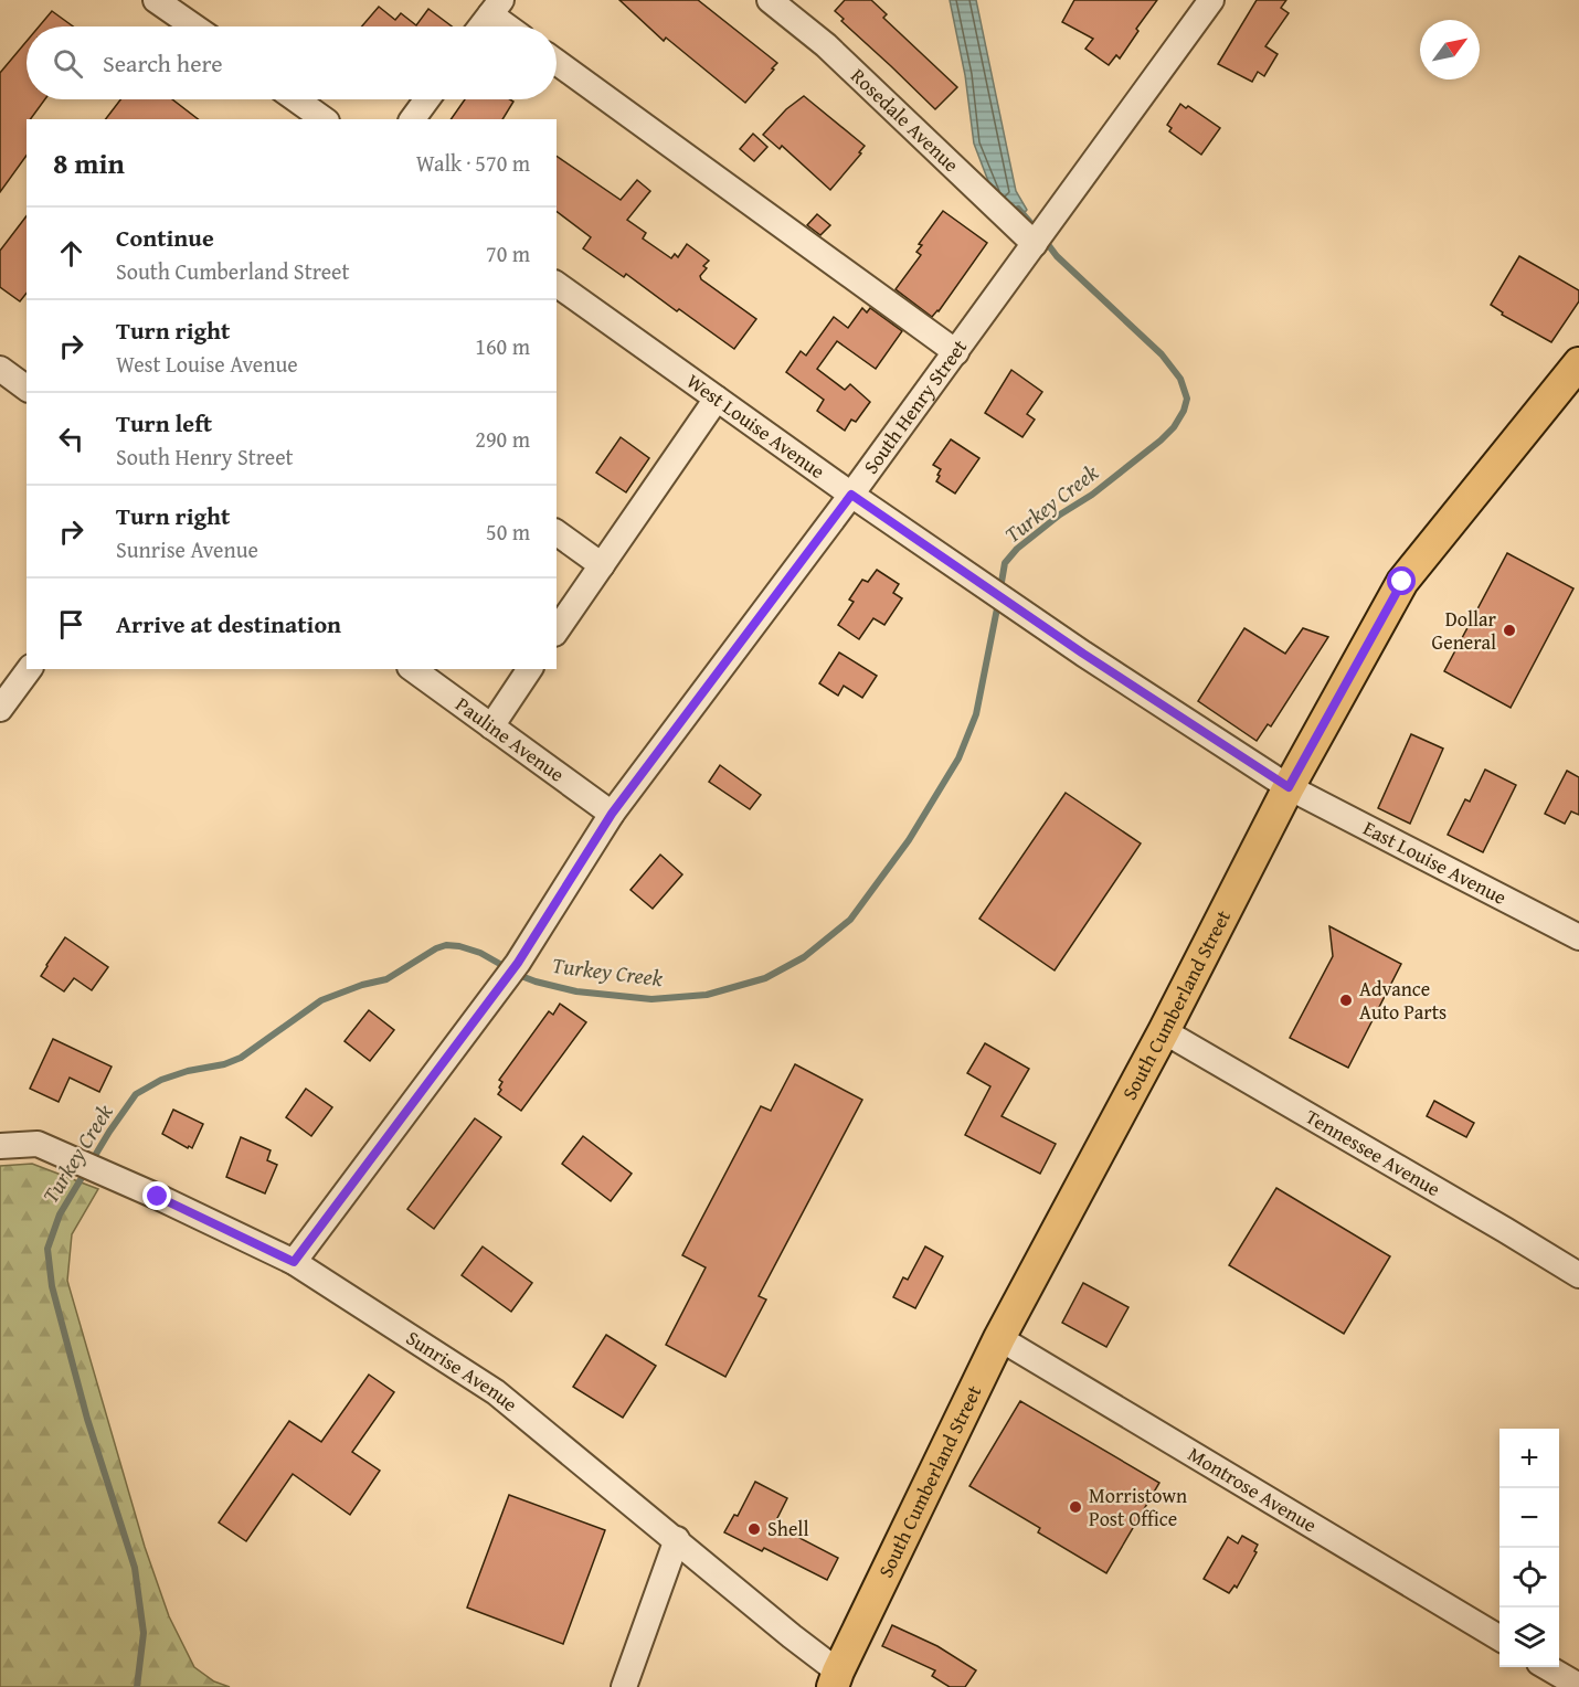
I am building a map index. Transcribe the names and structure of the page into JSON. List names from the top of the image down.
{
  "streets": {
    "main road": ["South Cumberland Street"],
    "street": [
      "Rosedale Avenue",
      "South Henry Street",
      "West Louise Avenue",
      "Pauline Avenue",
      "East Louise Avenue",
      "Tennessee Avenue",
      "Sunrise Avenue",
      "Montrose Avenue"
    ]
  },
  "crossings": [
    ["Rosedale Avenue", "South Henry Street"],
    ["South Henry Street", "West Louise Avenue"],
    ["South Henry Street", "Pauline Avenue"],
    ["South Henry Street", "Sunrise Avenue"],
    ["West Louise Avenue", "East Louise Avenue"],
    ["West Louise Avenue", "South Cumberland Street"],
    ["East Louise Avenue", "South Cumberland Street"],
    ["South Cumberland Street", "Tennessee Avenue"],
    ["South Cumberland Street", "Sunrise Avenue"],
    ["South Cumberland Street", "Montrose Avenue"]
  ],
  "water": ["Turkey Creek"],
  "places": [
    "Dollar General",
    "Advance Auto Parts",
    "Morristown Post Office",
    "Shell"
  ],
  "north": "top right",
  "page": {
    "search": "Search here",
    "heading": ["8 min", "Walk · 570 m"],
    "list": [
      ["Continue", "South Cumberland Street", "70 m"],
      ["Turn right", "West Louise Avenue", "160 m"],
      ["Turn left", "South Henry Street", "290 m"],
      ["Turn right", "Sunrise Avenue", "50 m"],
      "Arrive at destination"
    ],
    "map_buttons": ["+", "−"]
  }
}
